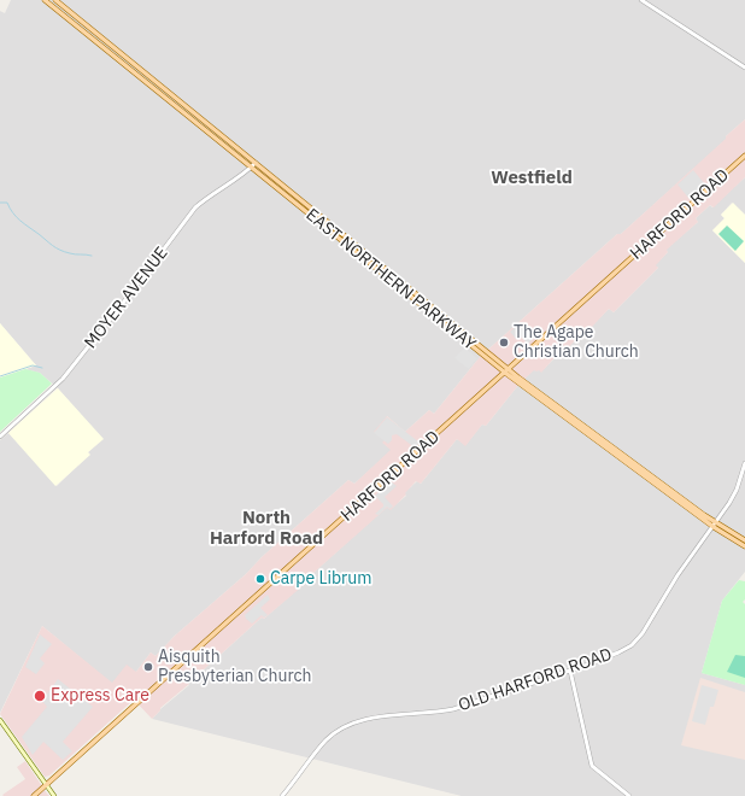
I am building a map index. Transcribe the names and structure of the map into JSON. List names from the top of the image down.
{
  "streets": {
    "main road": ["HARFORD ROAD", "EAST NORTHERN PARKWAY"],
    "street": ["MOYER AVENUE", "OLD HARFORD ROAD"]
  },
  "crossings": [
    ["HARFORD ROAD", "EAST NORTHERN PARKWAY"],
    ["EAST NORTHERN PARKWAY", "MOYER AVENUE"],
    ["EAST NORTHERN PARKWAY", "OLD HARFORD ROAD"]
  ],
  "districts": ["Westfield", "North Harford Road"],
  "places": [
    "The Agape Christian Church",
    "Carpe Librum",
    "Aisquith Presbyterian Church",
    "Express Care"
  ]
}
